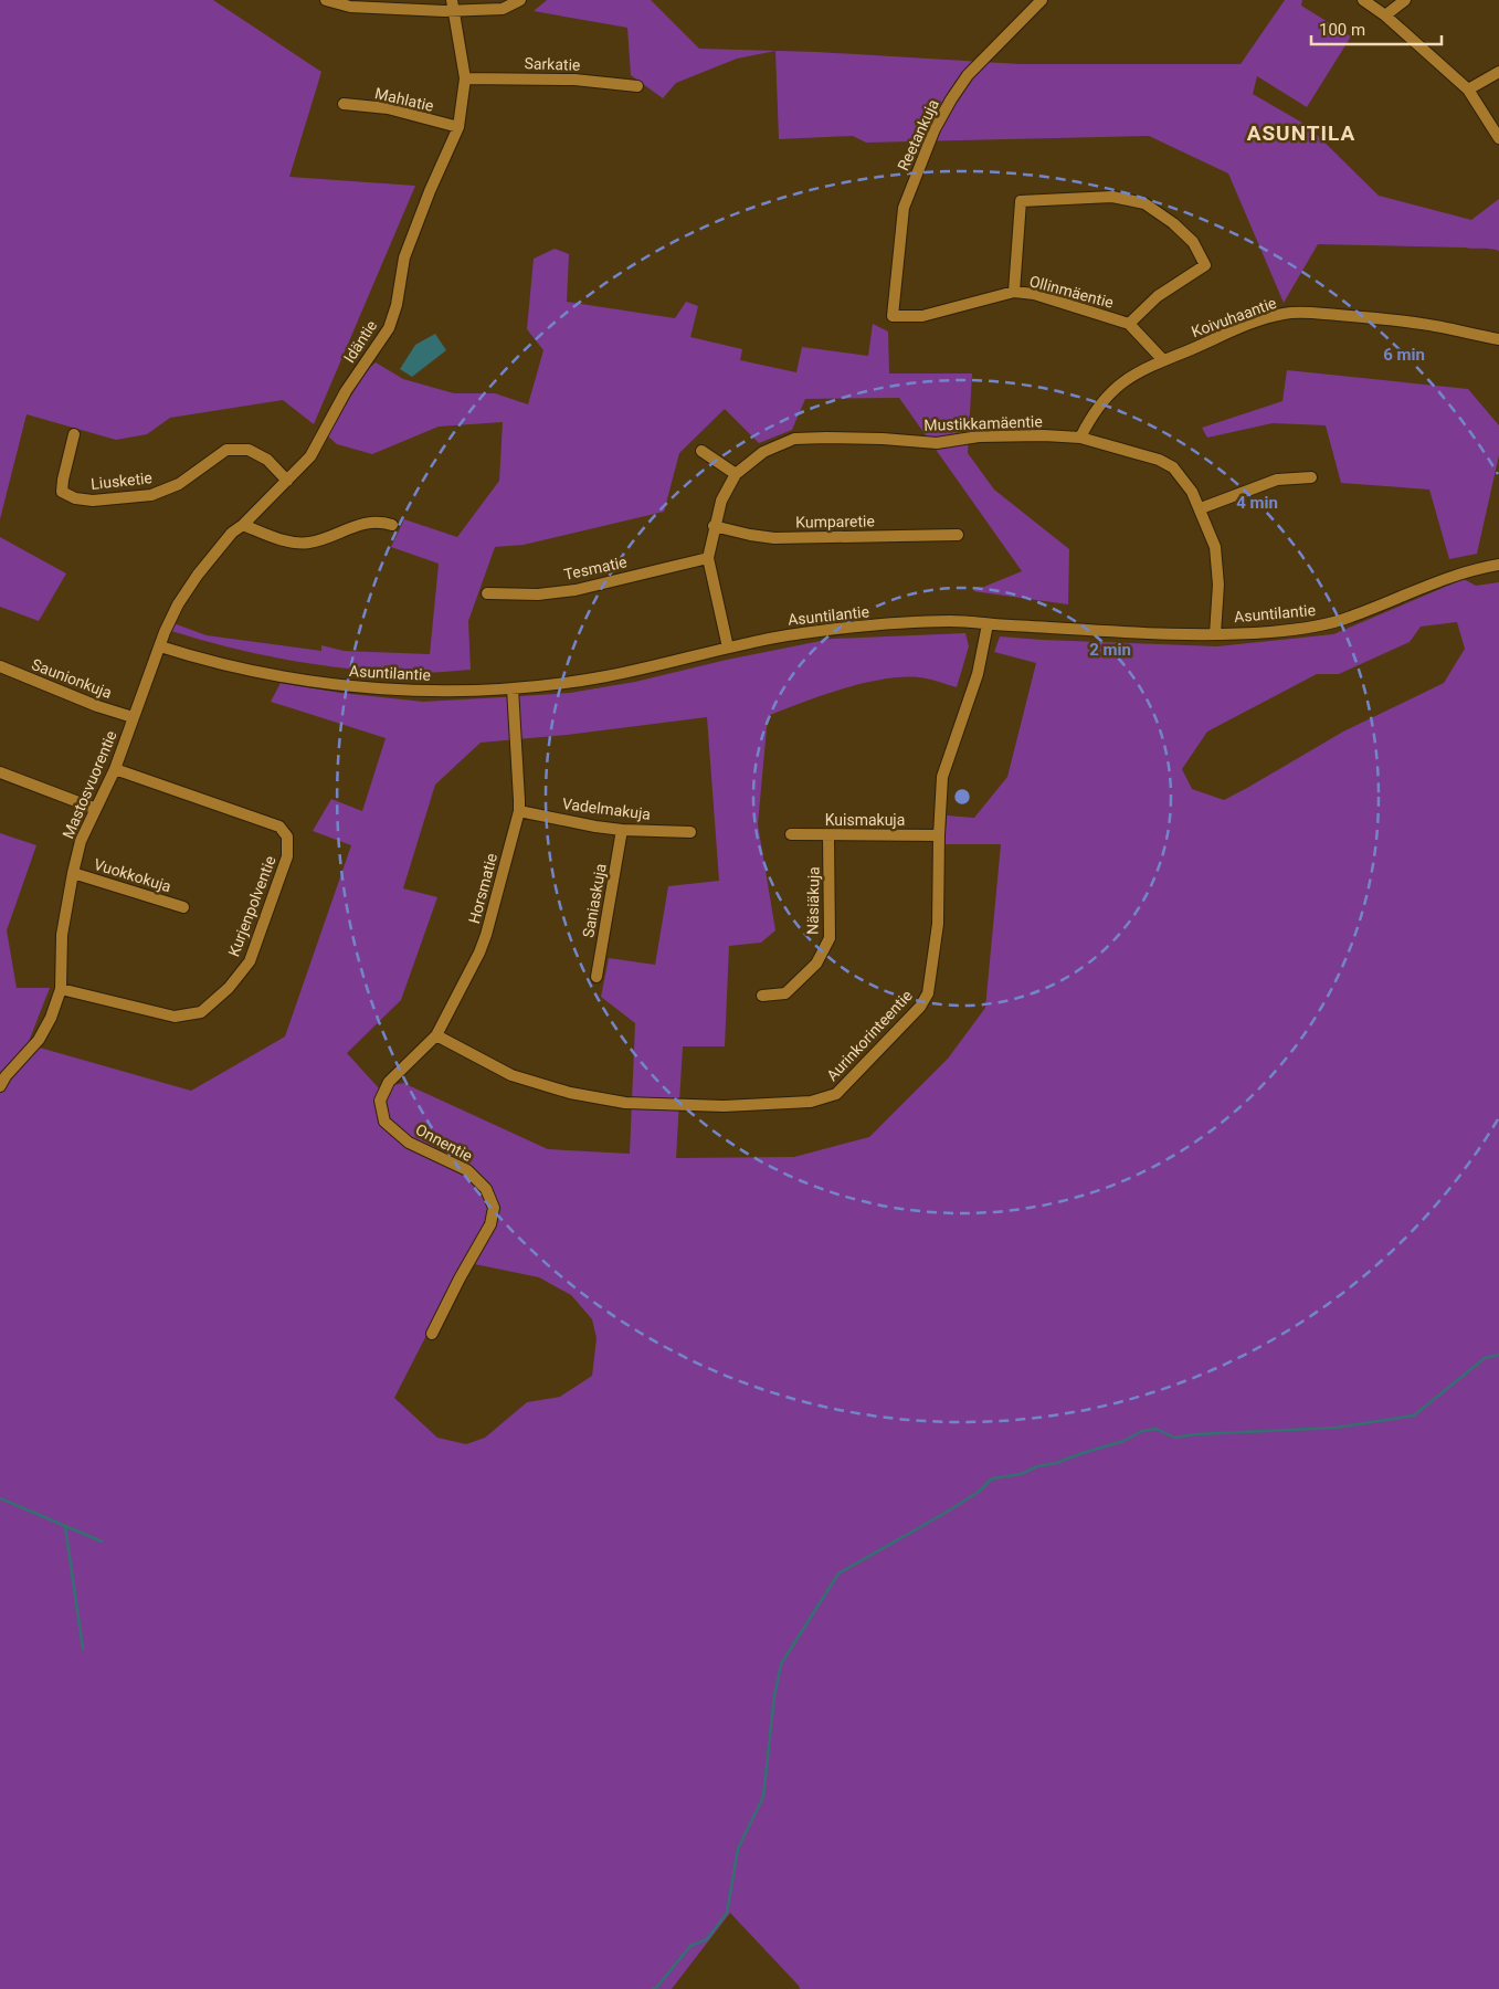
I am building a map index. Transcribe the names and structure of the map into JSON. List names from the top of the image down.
{
  "streets": {
    "street": [
      "Sarkatie",
      "Mahlatie",
      "Reetankuja",
      "Ollinmäentie",
      "Koivuhaantie",
      "Idäntie",
      "Mustikkamäentie",
      "Liusketie",
      "Kumparetie",
      "Tesmatie",
      "Asuntilantie",
      "Saunionkuja",
      "Mastosvuorentie",
      "Vadelmakuja",
      "Kuismakuja",
      "Vuokkokuja",
      "Horsmatie",
      "Saniaskuja",
      "Näsiäkuja",
      "Kurjenpolventie",
      "Aurinkorinteentie",
      "Onnentie"
    ]
  },
  "crossings": [
    ["Sarkatie", "Idäntie"],
    ["Mahlatie", "Idäntie"],
    ["Reetankuja", "Ollinmäentie"],
    ["Ollinmäentie", "Koivuhaantie"],
    ["Koivuhaantie", "Mustikkamäentie"],
    ["Idäntie", "Liusketie"],
    ["Idäntie", "Asuntilantie"],
    ["Idäntie", "Mastosvuorentie"],
    ["Mustikkamäentie", "Kumparetie"],
    ["Mustikkamäentie", "Tesmatie"],
    ["Mustikkamäentie", "Asuntilantie"],
    ["Asuntilantie", "Mastosvuorentie"],
    ["Asuntilantie", "Horsmatie"],
    ["Asuntilantie", "Aurinkorinteentie"],
    ["Saunionkuja", "Mastosvuorentie"],
    ["Mastosvuorentie", "Vuokkokuja"],
    ["Mastosvuorentie", "Kurjenpolventie"],
    ["Vadelmakuja", "Horsmatie"],
    ["Vadelmakuja", "Saniaskuja"],
    ["Kuismakuja", "Näsiäkuja"],
    ["Kuismakuja", "Aurinkorinteentie"],
    ["Horsmatie", "Aurinkorinteentie"],
    ["Horsmatie", "Onnentie"]
  ],
  "districts": ["ASUNTILA"],
  "scale_bar": "100 m",
  "rings": ["6 min", "4 min", "2 min"]
}
